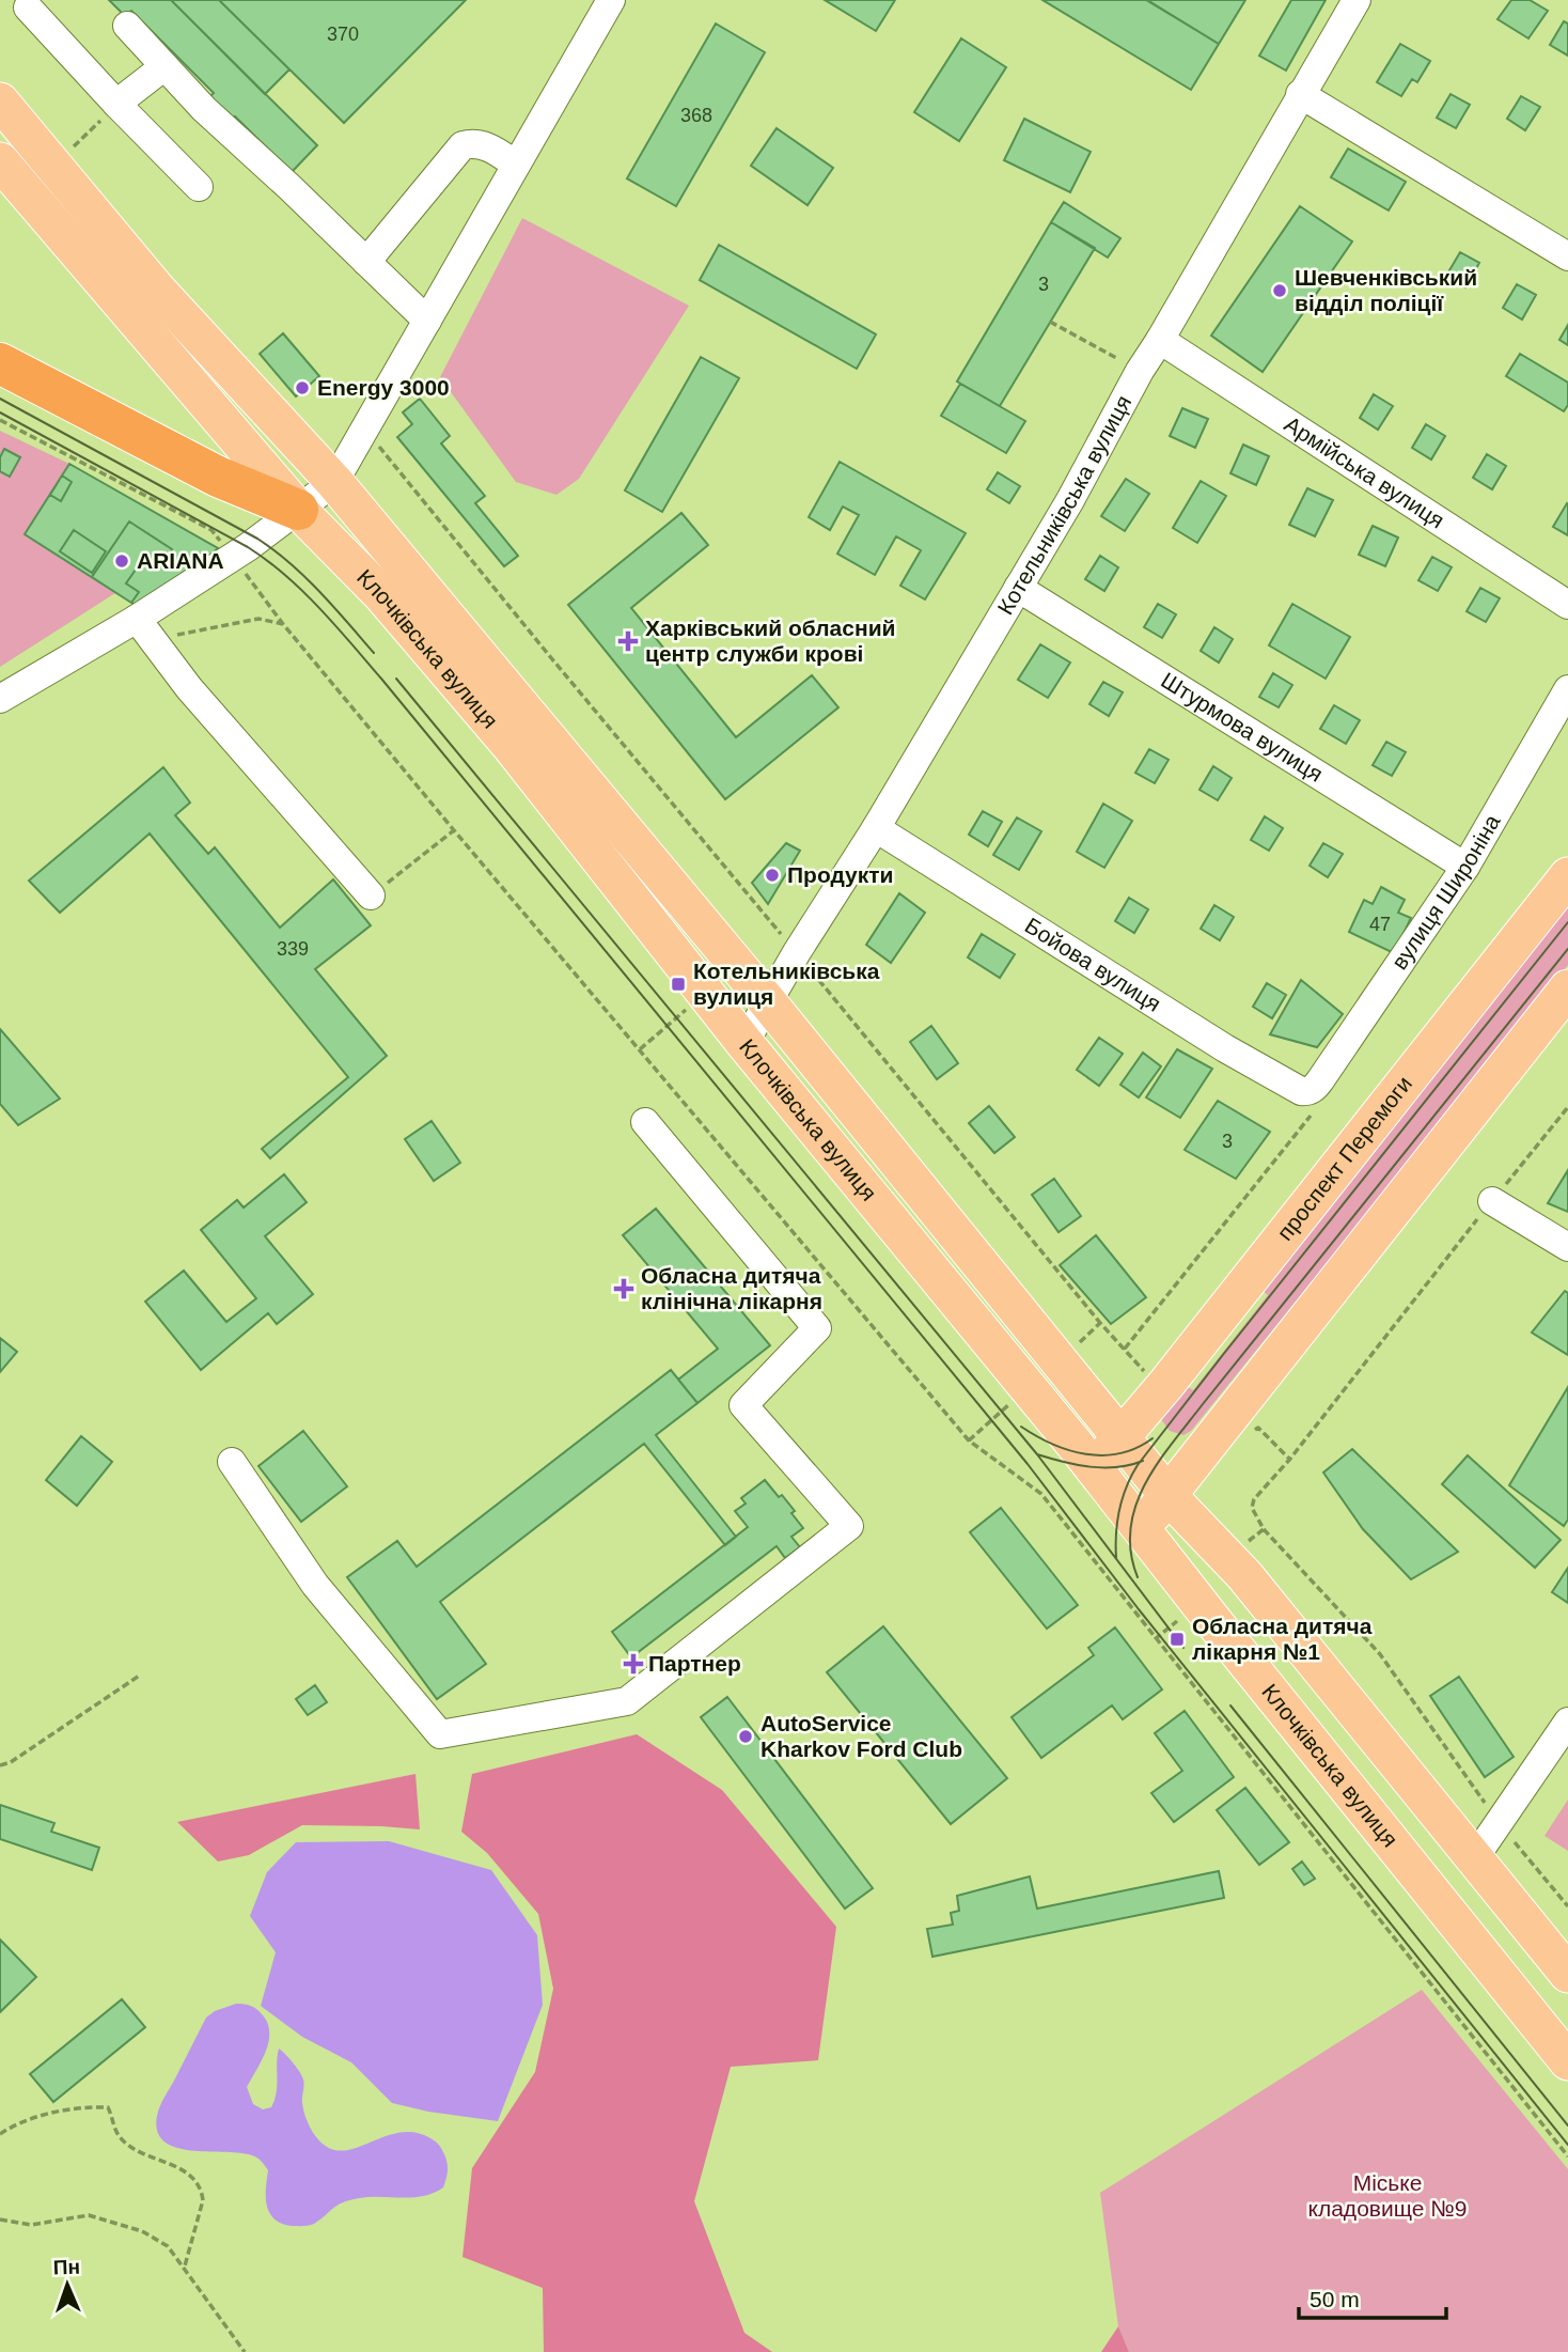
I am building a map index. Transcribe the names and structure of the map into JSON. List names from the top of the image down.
{
  "streets": {
    "main road": ["Клочківська вулиця", "проспект Перемоги"],
    "street": [
      "Армійська вулиця",
      "Котельниківська вулиця",
      "Штурмова вулиця",
      "вулиця Широніна",
      "Бойова вулиця"
    ]
  },
  "crossings": [
    ["Армійська вулиця", "Котельниківська вулиця"],
    ["Котельниківська вулиця", "Клочківська вулиця"],
    ["Котельниківська вулиця", "Штурмова вулиця"],
    ["Котельниківська вулиця", "Бойова вулиця"],
    ["Клочківська вулиця", "проспект Перемоги"],
    ["Штурмова вулиця", "вулиця Широніна"],
    ["вулиця Широніна", "Бойова вулиця"]
  ],
  "parks": ["Міське кладовище №9"],
  "places": {
    "other": [
      "Шевченківський відділ поліції",
      "Energy 3000",
      "ARIANA",
      "Продукти",
      "AutoService Kharkov Ford Club"
    ],
    "health": ["Харківський обласний центр служби крові", "Обласна дитяча клінічна лікарня", "Партнер"],
    "transit": ["Котельниківська вулиця", "Обласна дитяча лікарня №1"]
  },
  "house_numbers": [
    "370",
    "368",
    "3",
    "47",
    "339",
    "3"
  ],
  "scale_bar": "50 m",
  "north": "top"
}
